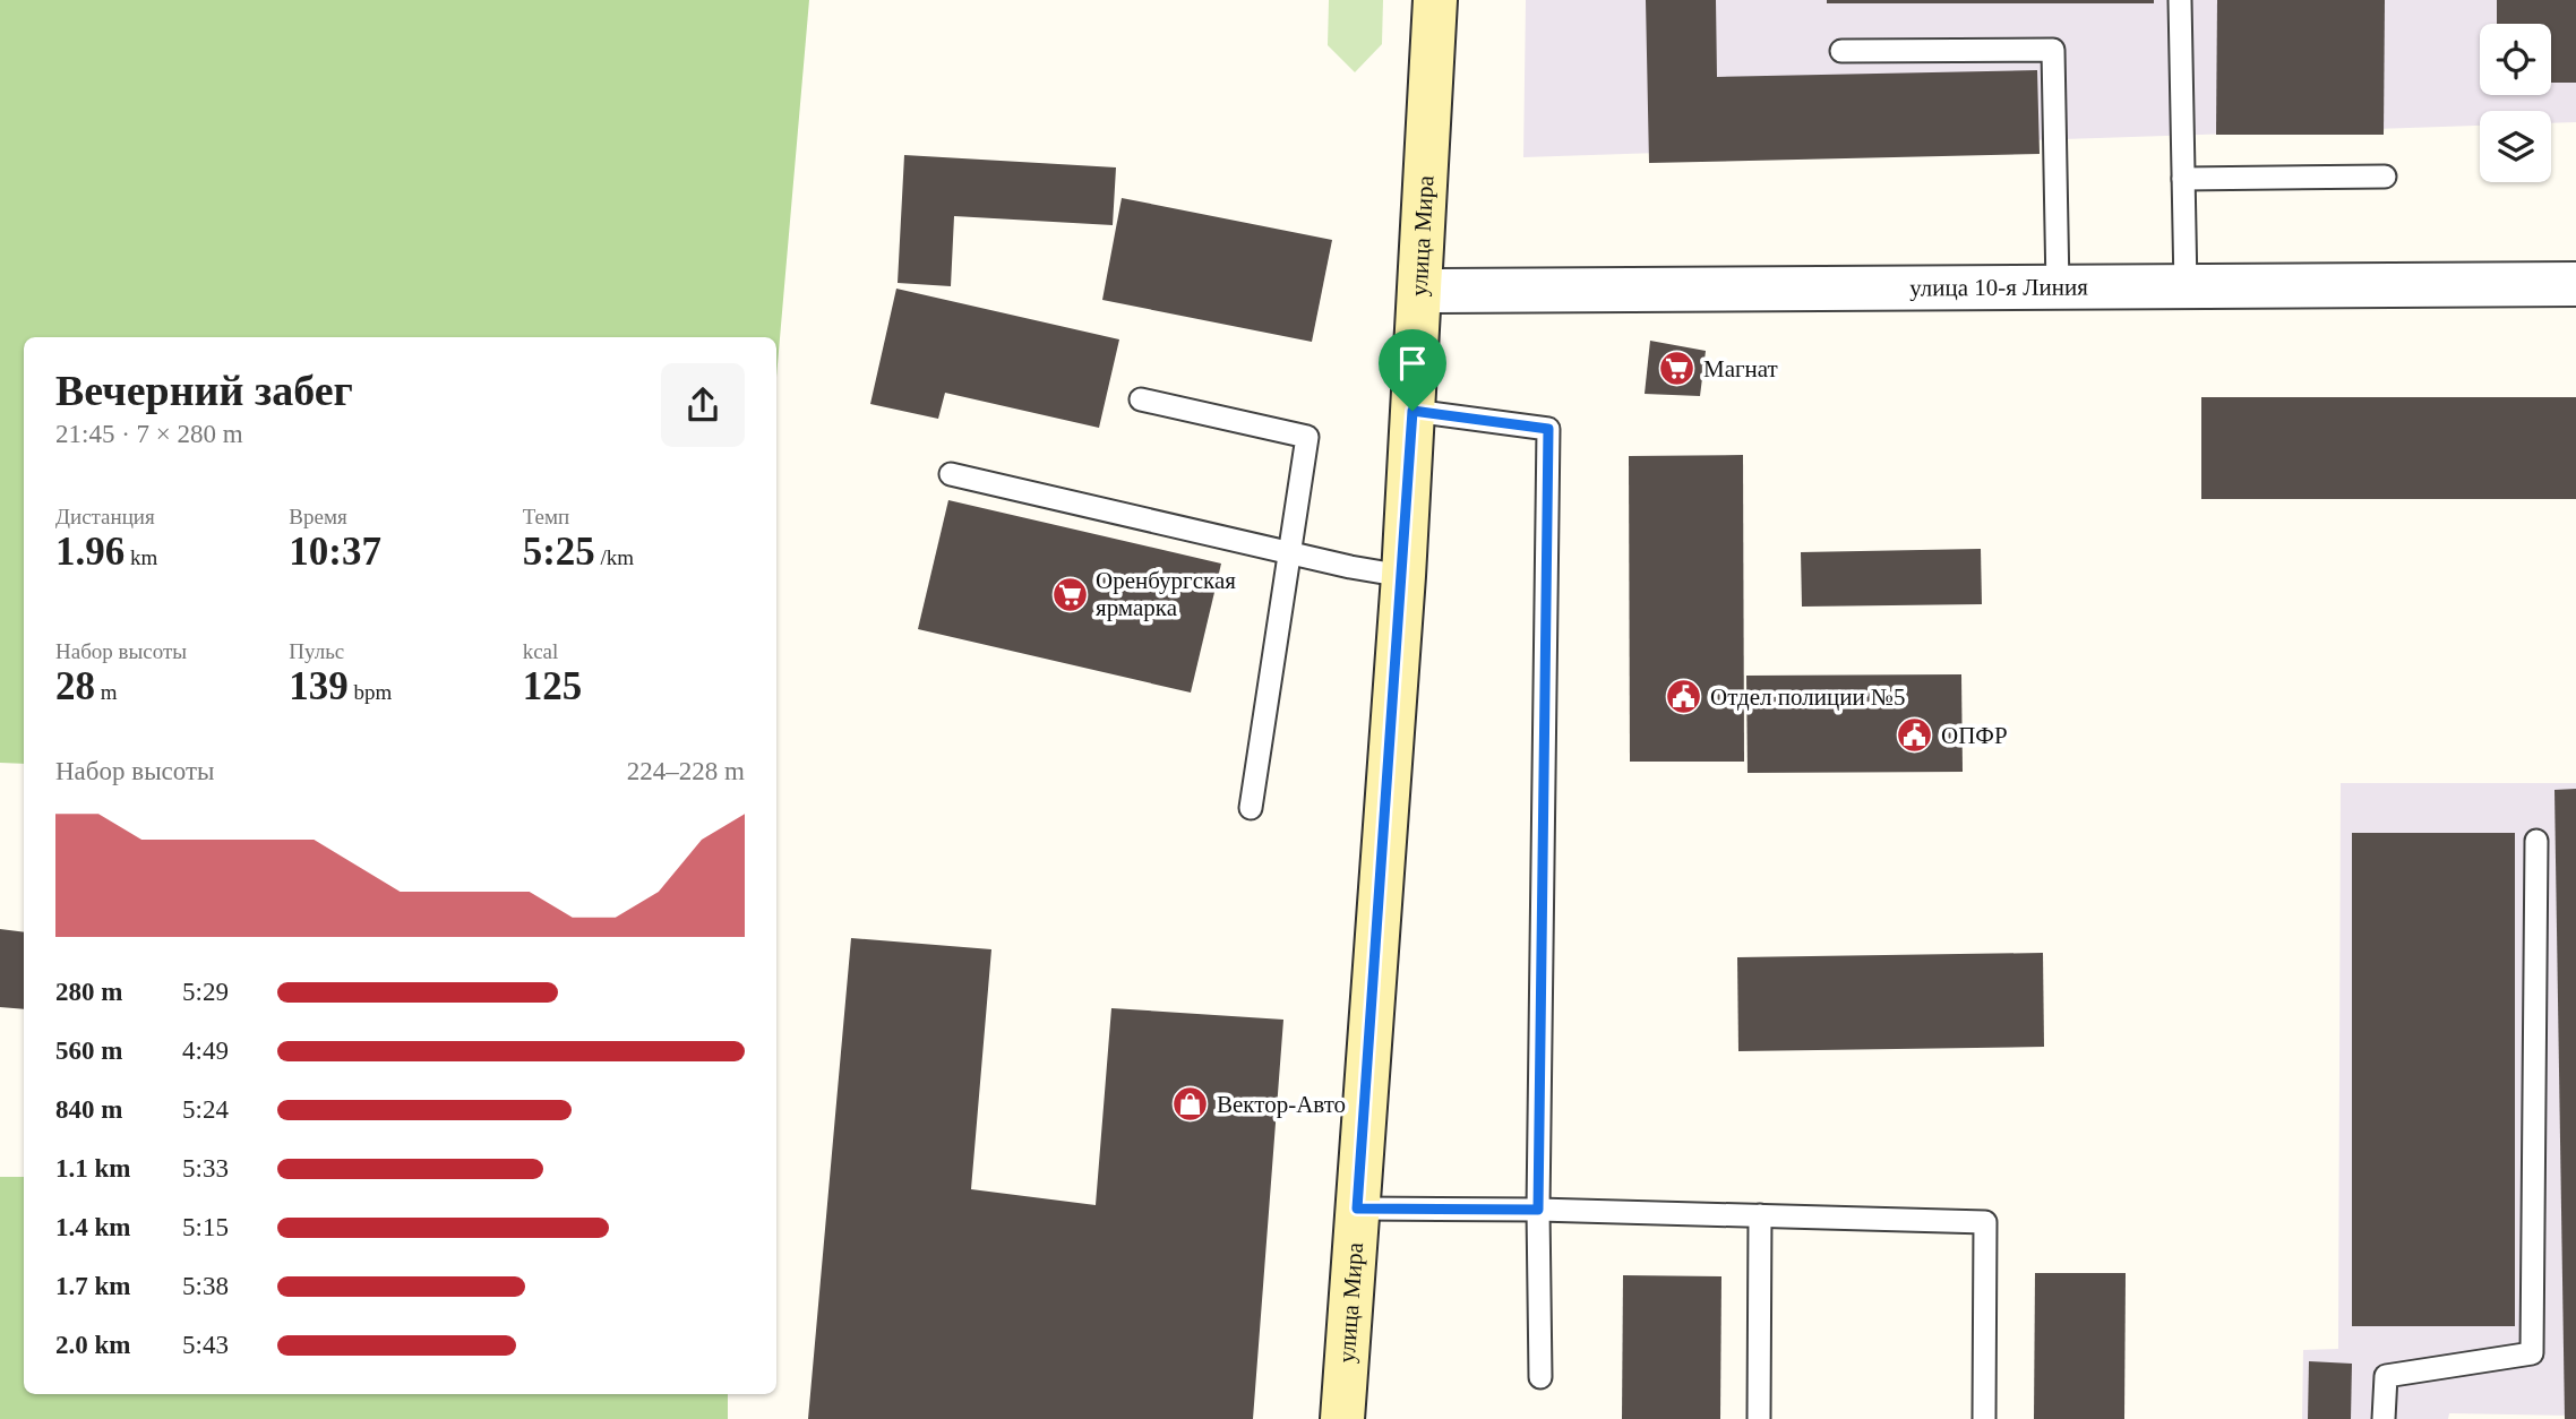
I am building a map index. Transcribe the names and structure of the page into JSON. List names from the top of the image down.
{
  "streets": {
    "main road": ["улица Мира"],
    "street": ["улица 10-я Линия"]
  },
  "crossings": [
    ["улица Мира", "улица 10-я Линия"]
  ],
  "places": {
    "supermarket": ["Магнат", "Оренбургская ярмарка"],
    "public building": ["Отдел полиции №5", "ОПФР"],
    "shop": ["Вектор-Авто"]
  },
  "page": {
    "heading": ["Вечерний забег", "21:45 · 7 × 280 m"],
    "stats": [
      ["Дистанция", "1.96 km"],
      ["Время", "10:37"],
      ["Темп", "5:25 /km"],
      ["Набор высоты", "28 m"],
      ["Пульс", "139 bpm"],
      ["kcal", "125"]
    ],
    "chart": ["Набор высоты", "224–228 m"],
    "list": [
      {
        "name": "280 m",
        "note": "5:29"
      },
      {
        "name": "560 m",
        "note": "4:49"
      },
      {
        "name": "840 m",
        "note": "5:24"
      },
      {
        "name": "1.1 km",
        "note": "5:33"
      },
      {
        "name": "1.4 km",
        "note": "5:15"
      },
      {
        "name": "1.7 km",
        "note": "5:38"
      },
      {
        "name": "2.0 km",
        "note": "5:43"
      }
    ]
  }
}
